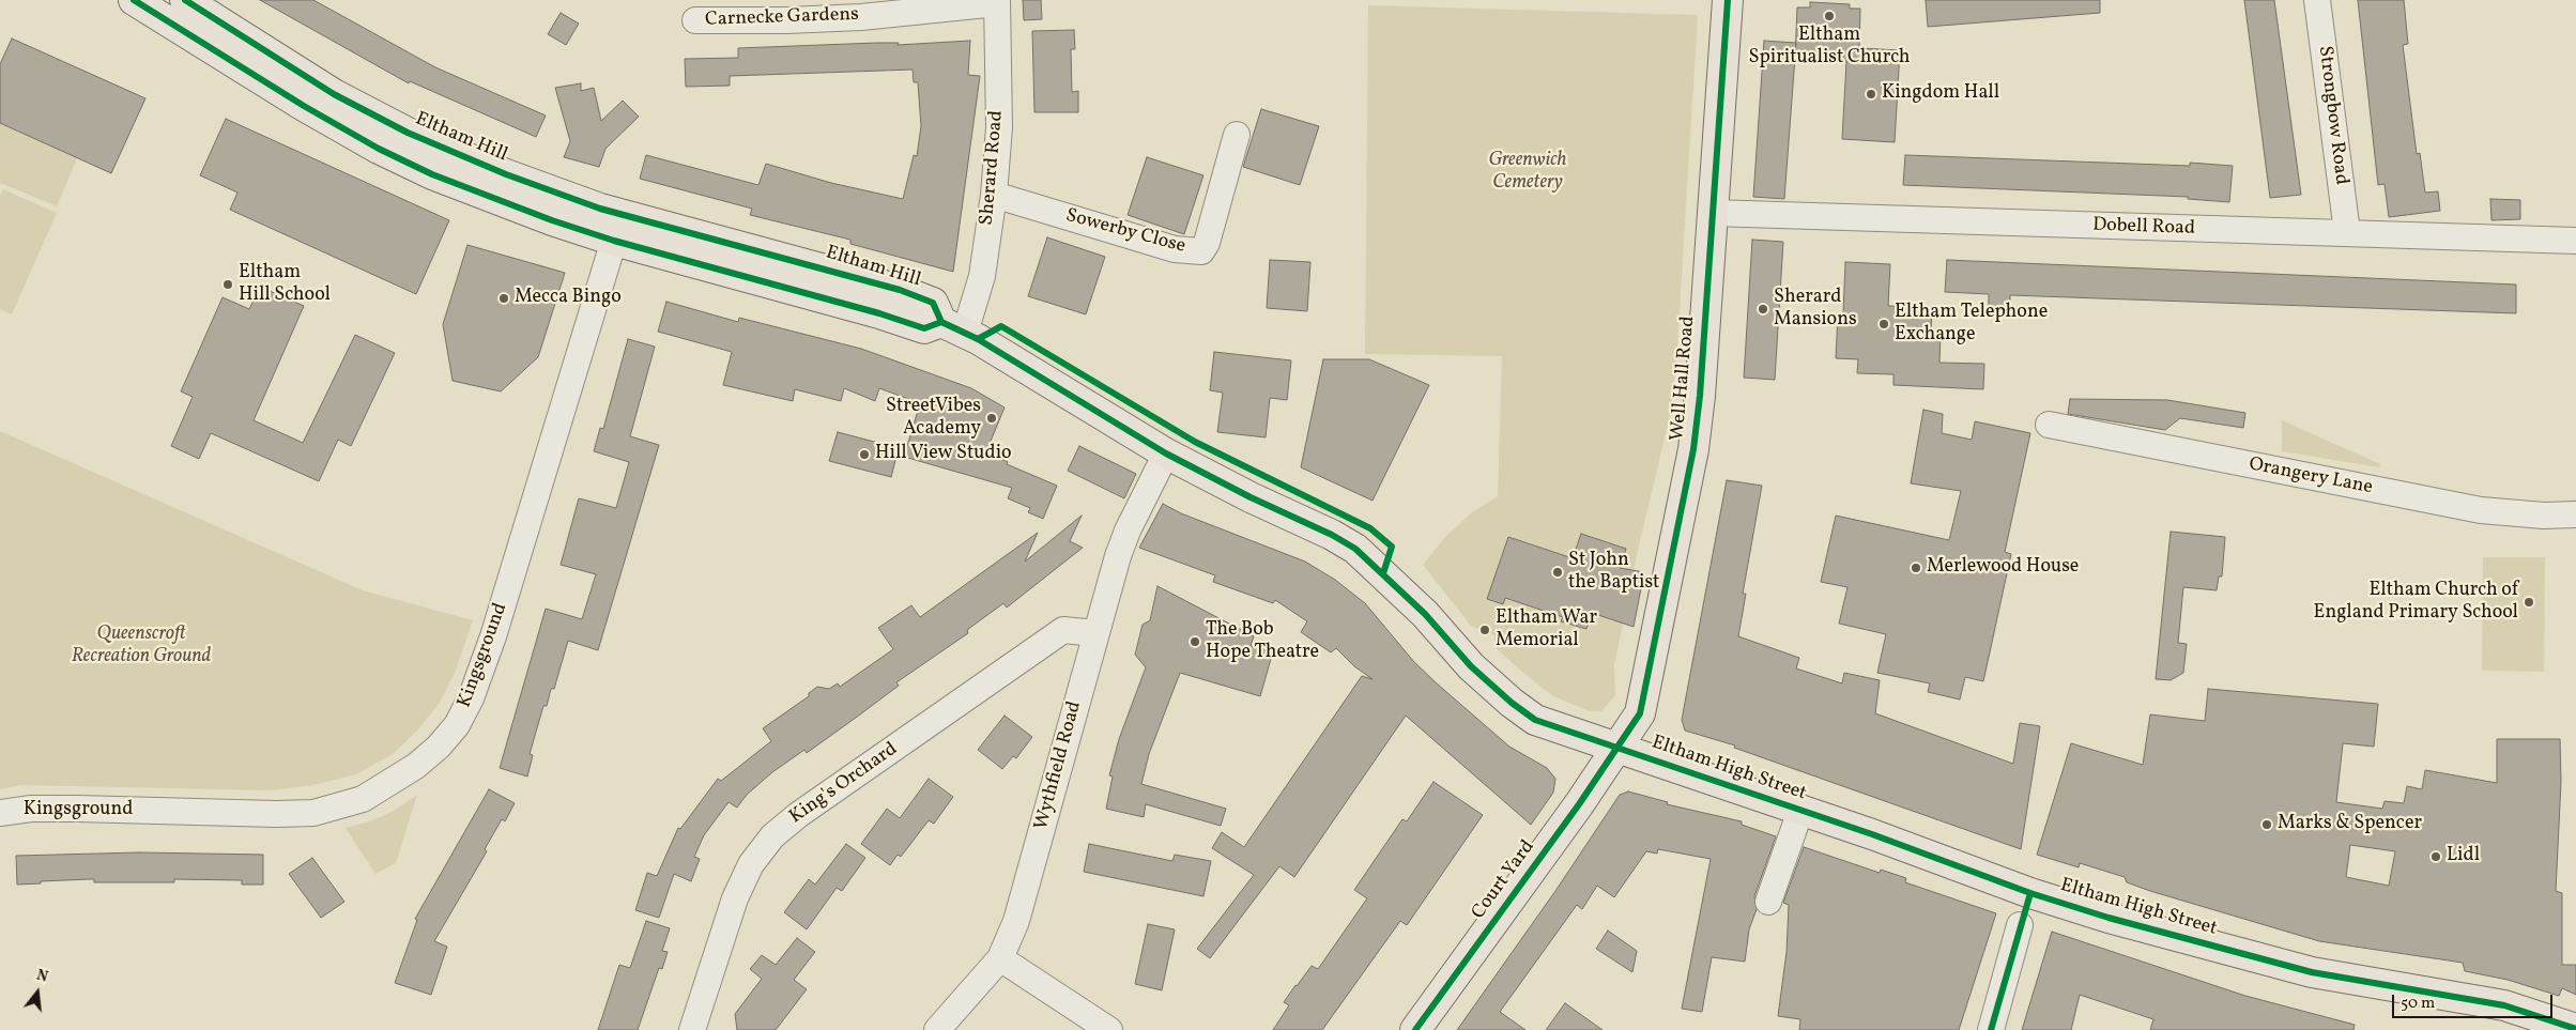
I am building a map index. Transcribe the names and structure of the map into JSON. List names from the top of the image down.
{
  "streets": {
    "main road": [
      "Eltham Hill",
      "Well Hall Road",
      "Eltham High Street",
      "Court Yard"
    ],
    "street": [
      "Carnecke Gardens",
      "Strongbow Road",
      "Sherard Road",
      "Dobell Road",
      "Sowerby Close",
      "Orangery Lane",
      "Kingsground",
      "Wythfield Road",
      "King's Orchard"
    ]
  },
  "crossings": [
    ["Carnecke Gardens", "Sherard Road"],
    ["Strongbow Road", "Dobell Road"],
    ["Eltham Hill", "Sherard Road"],
    ["Eltham Hill", "Kingsground"],
    ["Eltham Hill", "Eltham High Street"],
    ["Sherard Road", "Sowerby Close"],
    ["Sherard Road", "Eltham High Street"],
    ["Dobell Road", "Well Hall Road"],
    ["Well Hall Road", "Eltham High Street"],
    ["Well Hall Road", "Court Yard"],
    ["Wythfield Road", "Eltham High Street"],
    ["Wythfield Road", "King's Orchard"],
    ["Eltham High Street", "Court Yard"]
  ],
  "parks": ["Greenwich Cemetery", "Queenscroft Recreation Ground"],
  "places": [
    "Eltham Spiritualist Church",
    "Kingdom Hall",
    "Eltham Hill School",
    "Mecca Bingo",
    "Sherard Mansions",
    "Eltham Telephone Exchange",
    "StreetVibes Academy",
    "Hill View Studio",
    "Merlewood House",
    "St John the Baptist",
    "Eltham Church of England Primary School",
    "Eltham War Memorial",
    "The Bob Hope Theatre",
    "Marks & Spencer",
    "Lidl"
  ],
  "scale_bar": "50 m",
  "north": "top"
}
